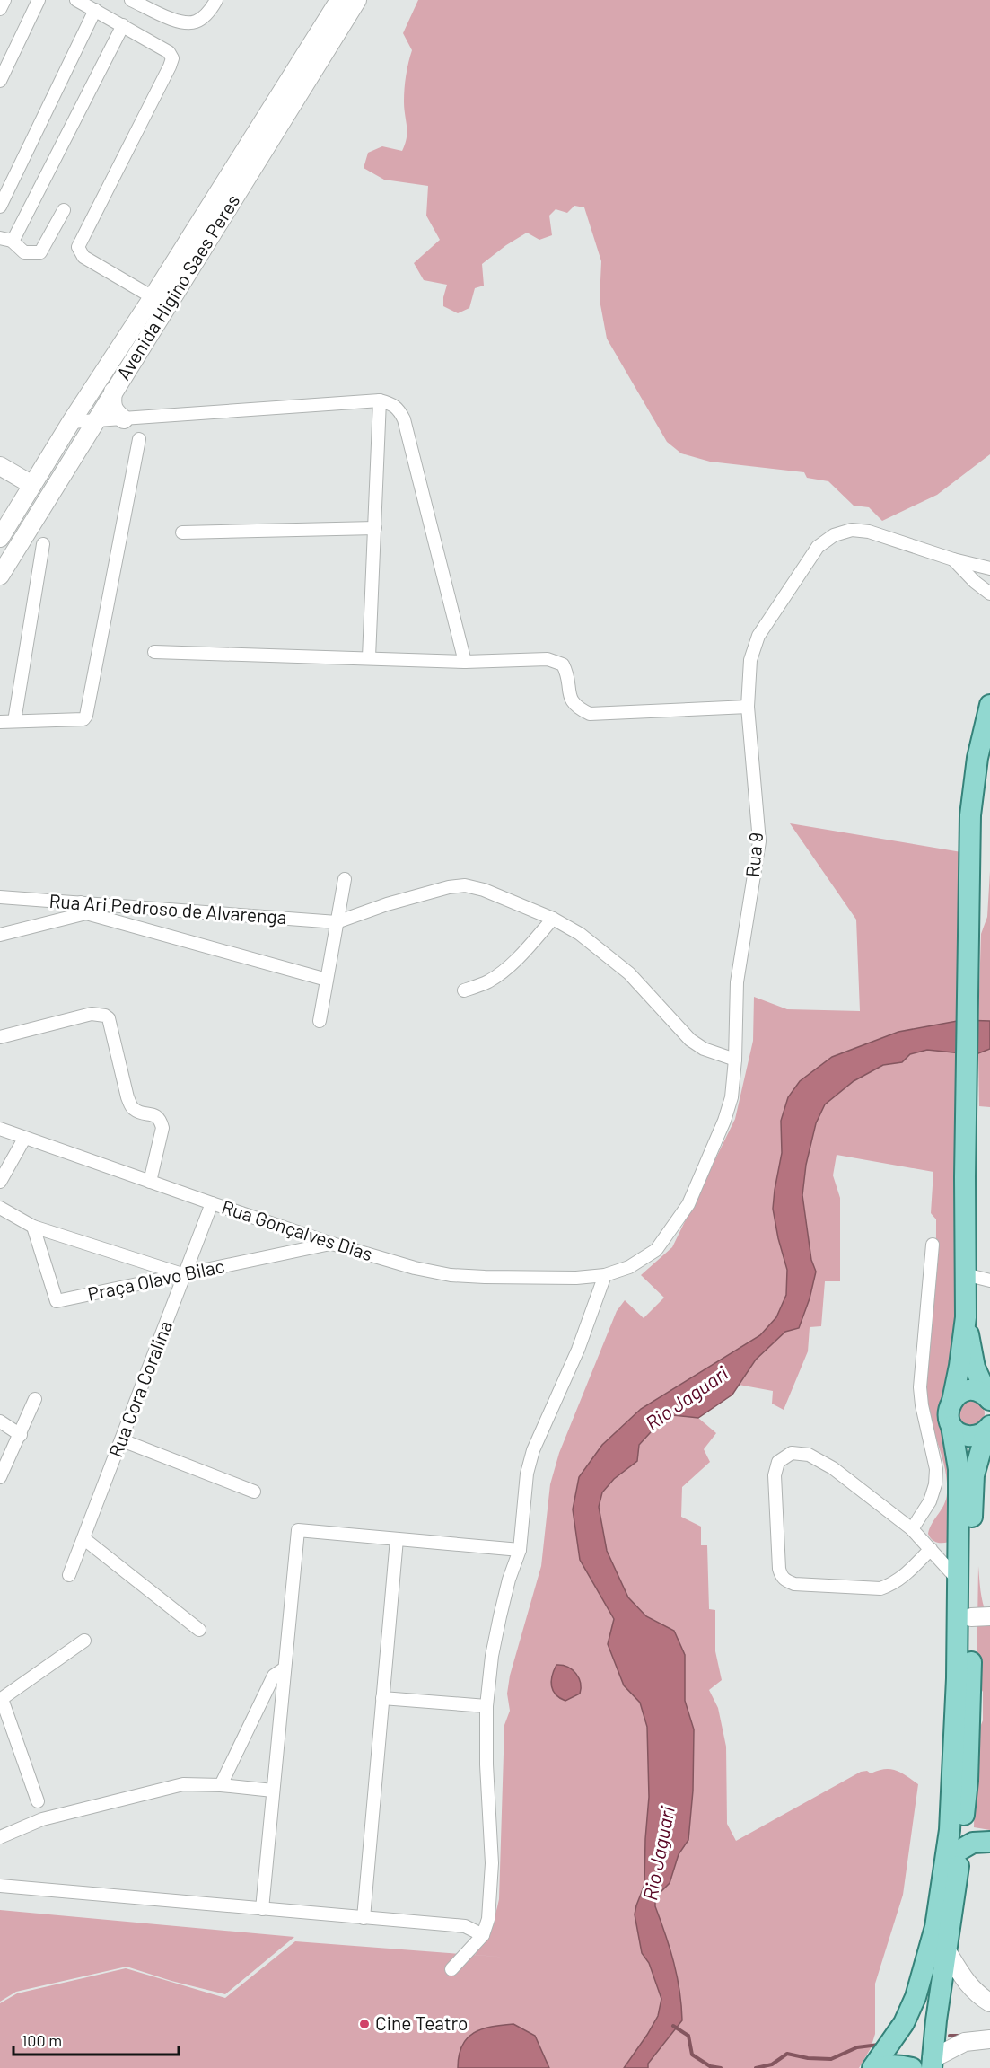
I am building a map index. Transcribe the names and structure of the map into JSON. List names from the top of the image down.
{
  "streets": {
    "street": [
      "Avenida Higino Saes Peres",
      "Rua 9",
      "Rua Ari Pedroso de Alvarenga",
      "Rua Gonçalves Dias",
      "Praça Olavo Bilac",
      "Rua Cora Coralina"
    ]
  },
  "crossings": [
    ["Rua 9", "Rua Gonçalves Dias"],
    ["Rua Gonçalves Dias", "Praça Olavo Bilac"],
    ["Rua Gonçalves Dias", "Rua Cora Coralina"],
    ["Praça Olavo Bilac", "Rua Cora Coralina"]
  ],
  "water": ["Rio Jaguari"],
  "places": ["Cine Teatro"],
  "scale_bar": "100 m"
}
